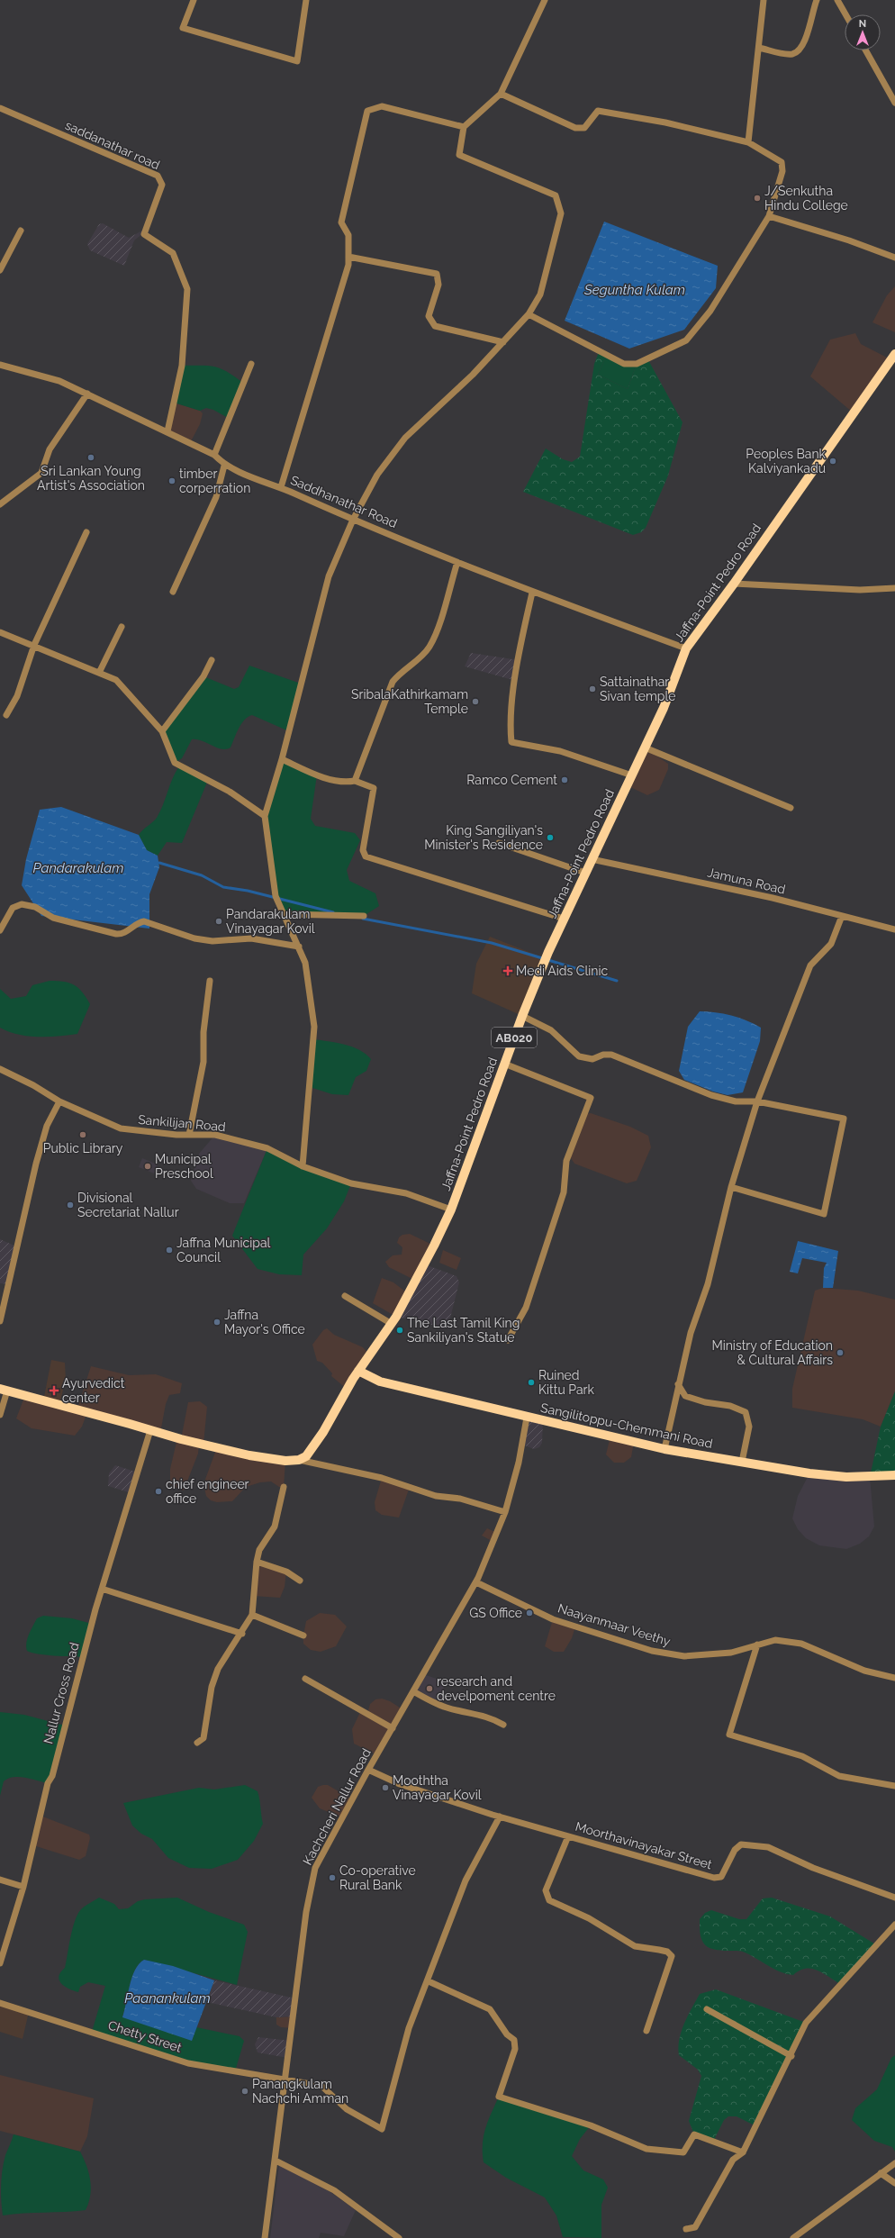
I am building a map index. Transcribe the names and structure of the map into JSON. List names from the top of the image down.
{
  "streets": {
    "main road": ["Jaffna-Point Pedro Road", "AB020", "Sangilitoppu-Chemmani Road"],
    "street": [
      "saddanathar road",
      "Saddhanathar Road",
      "Jamuna Road",
      "Sankilijan Road",
      "Naayanmaar Veethy",
      "Nallur Cross Road",
      "Kachcheri Nallur Road",
      "Moorthavinayakar Street",
      "Chetty Street"
    ]
  },
  "crossings": [
    ["saddanathar road", "Saddhanathar Road"],
    ["Saddhanathar Road", "Jaffna-Point Pedro Road"],
    ["Jaffna-Point Pedro Road", "Jamuna Road"],
    ["Jaffna-Point Pedro Road", "Sankilijan Road"],
    ["Jaffna-Point Pedro Road", "Sangilitoppu-Chemmani Road"],
    ["Sangilitoppu-Chemmani Road", "Kachcheri Nallur Road"],
    ["Naayanmaar Veethy", "Kachcheri Nallur Road"],
    ["Kachcheri Nallur Road", "Moorthavinayakar Street"],
    ["Kachcheri Nallur Road", "Chetty Street"]
  ],
  "water": ["Seguntha Kulam", "Pandarakulam", "Paanankulam"],
  "places": {
    "other": [
      "J/Senkutha Hindu College",
      "Sri Lankan Young Artist's Association",
      "Peoples Bank Kalviyankadu",
      "timber corperration",
      "Sattainathar Sivan temple",
      "SribalaKathirkamam Temple",
      "Ramco Cement",
      "King Sangiliyan's Minister's Residence",
      "Pandarakulam Vinayagar Kovil",
      "Public Library",
      "Municipal Preschool",
      "Divisional Secretariat Nallur",
      "Jaffna Municipal Council",
      "Jaffna Mayor's Office",
      "The Last Tamil King Sankiliyan's Statue",
      "Ministry of Education & Cultural Affairs",
      "Ruined Kittu Park",
      "chief engineer office",
      "GS Office",
      "research and develpoment centre",
      "Mooththa Vinayagar Kovil",
      "Co-operative Rural Bank",
      "Panangkulam Nachchi Amman"
    ],
    "health": ["Medi Aids Clinic", "Ayurvedict center"]
  },
  "north": "top"
}
